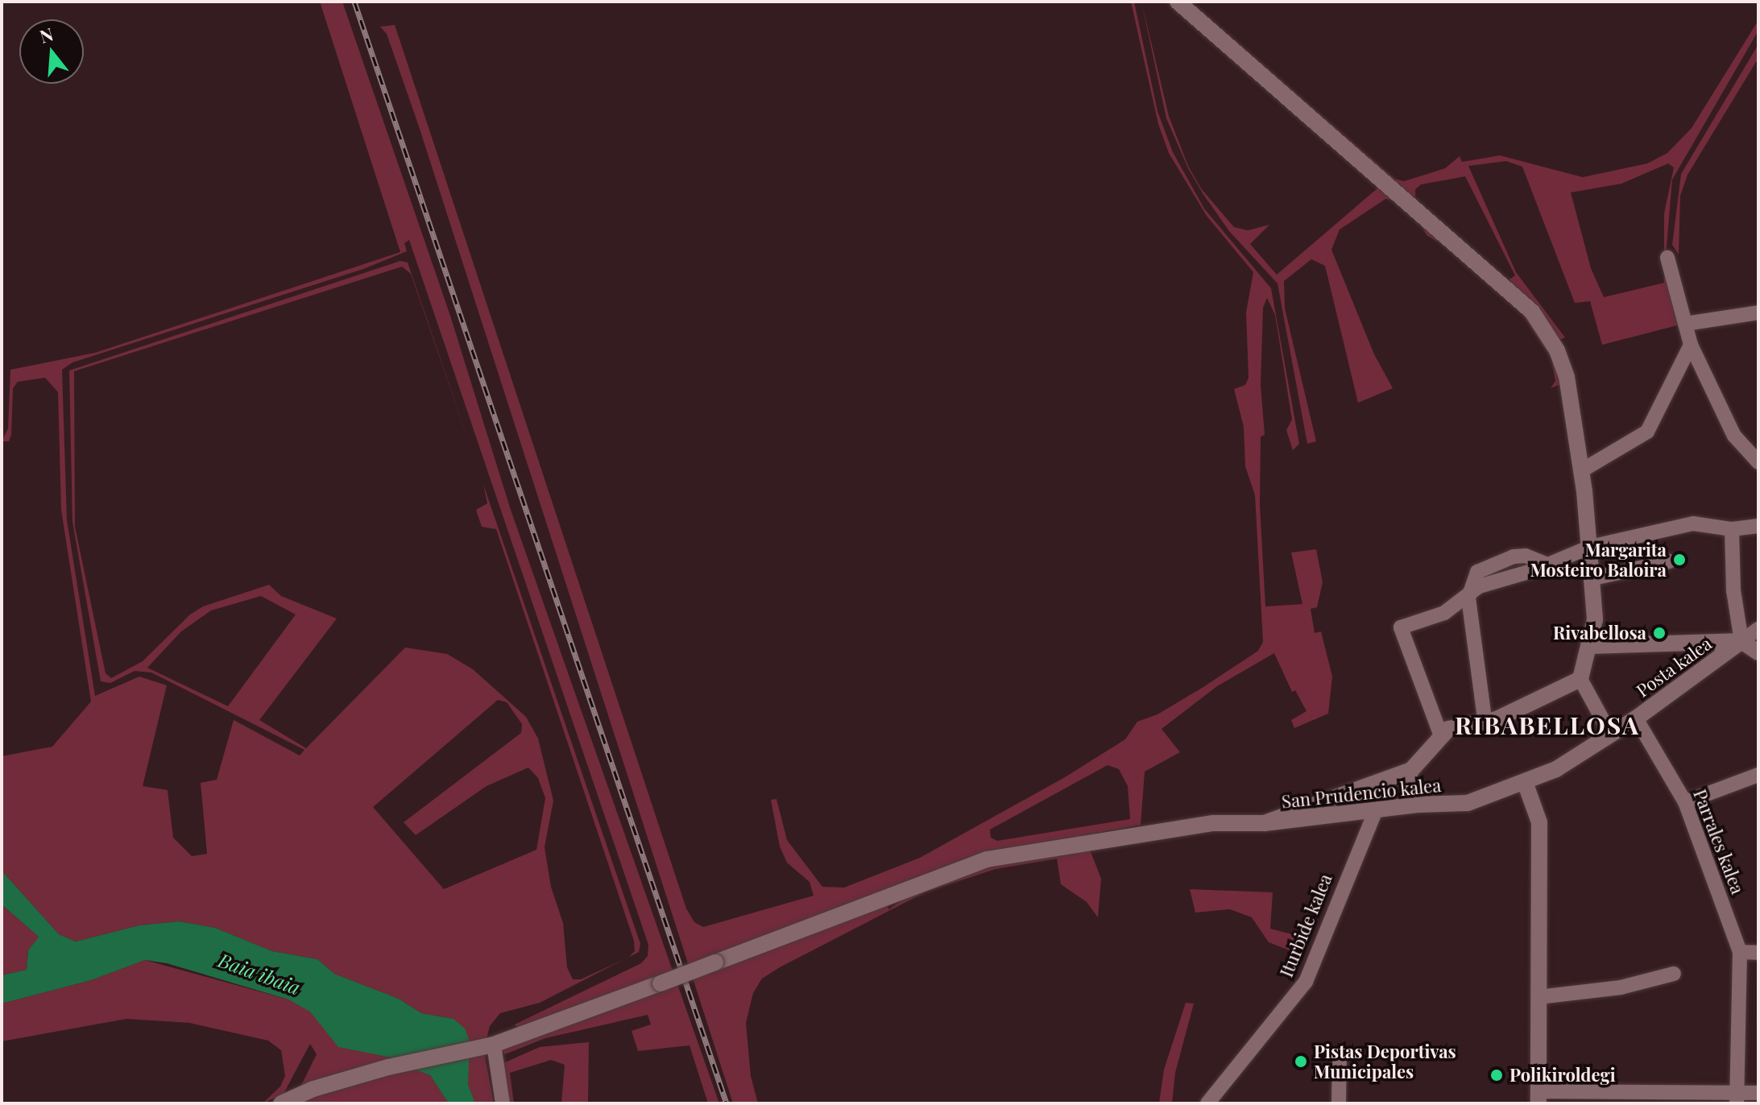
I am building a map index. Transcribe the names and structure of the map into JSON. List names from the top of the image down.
{
  "streets": {
    "street": [
      "Posta kalea",
      "San Prudencio kalea",
      "Parrales kalea",
      "Iturbide kalea"
    ]
  },
  "crossings": [
    ["Posta kalea", "San Prudencio kalea"],
    ["Posta kalea", "Parrales kalea"],
    ["San Prudencio kalea", "Iturbide kalea"]
  ],
  "districts": ["RIBABELLOSA"],
  "water": ["Baia ibaia"],
  "places": [
    "Margarita Mosteiro Baloira",
    "Rivabellosa",
    "Pistas Deportivas Municipales",
    "Polikiroldegi"
  ],
  "north": "top"
}
